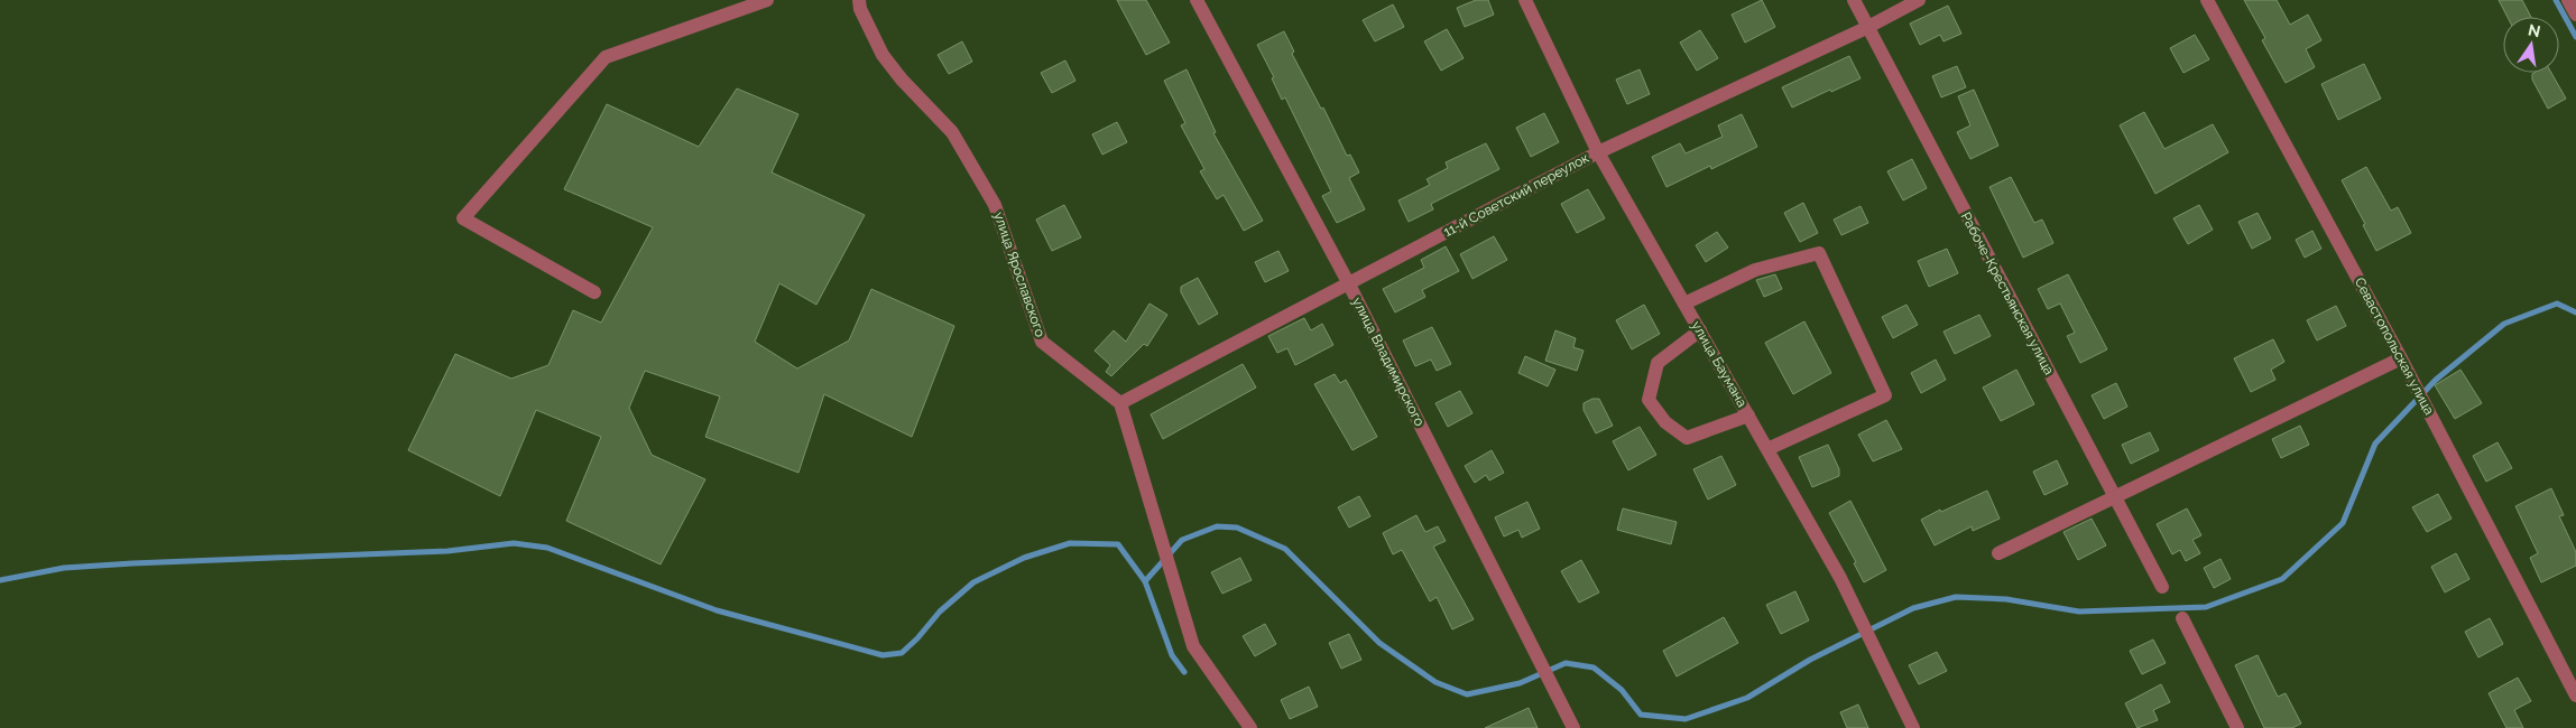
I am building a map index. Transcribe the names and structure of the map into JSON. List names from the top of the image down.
{
  "streets": {
    "street": [
      "11-й Советский переулок",
      "улица Ярославского",
      "Рабоче-Крестьянская улица",
      "Севастопольская улица",
      "улица Владимирского",
      "улица Баумана"
    ]
  },
  "crossings": [
    ["11-й Советский переулок", "улица Ярославского"],
    ["11-й Советский переулок", "Рабоче-Крестьянская улица"],
    ["11-й Советский переулок", "улица Владимирского"],
    ["11-й Советский переулок", "улица Баумана"]
  ],
  "north": "top"
}
